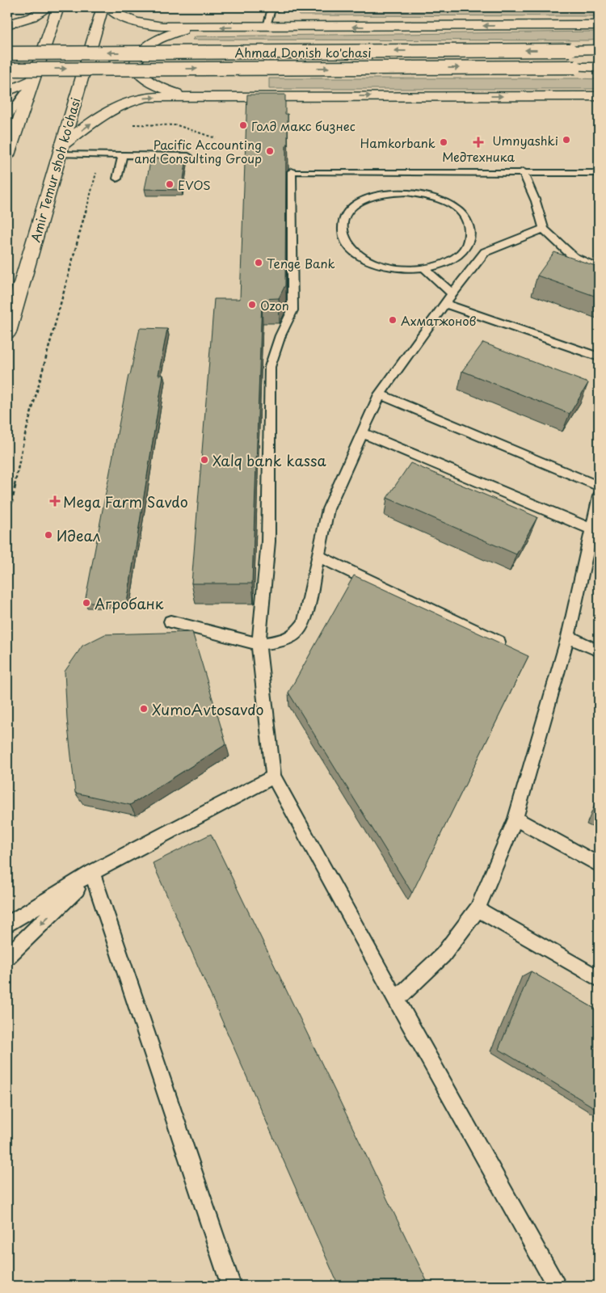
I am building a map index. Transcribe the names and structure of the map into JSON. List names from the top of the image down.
{
  "streets": {
    "main road": ["Ahmad Donish ko'chasi", "Amir Temur shoh ko'chasi"]
  },
  "places": {
    "other": [
      "Голд макс бизнес",
      "Umnyashki",
      "Hamkorbank",
      "Pacific Accounting and Consulting Group",
      "EVOS",
      "Tenge Bank",
      "Ozon",
      "Ахматжонов",
      "Xalq bank kassa",
      "Идеал",
      "Агробанк",
      "XumoAvtosavdo"
    ],
    "health": ["Медтехника", "Mega Farm Savdo"]
  }
}
